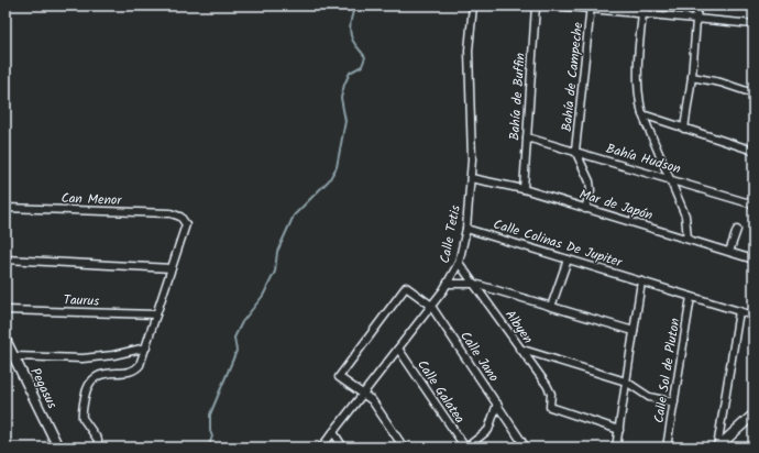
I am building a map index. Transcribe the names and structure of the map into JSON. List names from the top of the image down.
{
  "streets": {
    "street": [
      "Bahía de Campeche",
      "Bahía de Buffin",
      "Bahía Hudson",
      "Can Menor",
      "Mar de Japón",
      "Calle Tetis",
      "Calle Colinas De Jupiter",
      "Taurus",
      "Albyen",
      "Calle Jano",
      "Calle Sol de Pluton",
      "Pegasus",
      "Calle Galatea"
    ]
  },
  "crossings": [
    ["Bahía de Campeche", "Bahía Hudson"],
    ["Bahía de Buffin", "Bahía Hudson"],
    ["Bahía de Buffin", "Mar de Japón"],
    ["Mar de Japón", "Calle Tetis"],
    ["Calle Tetis", "Calle Colinas De Jupiter"],
    ["Calle Tetis", "Albyen"],
    ["Calle Tetis", "Calle Jano"],
    ["Calle Tetis", "Calle Galatea"]
  ]
}
